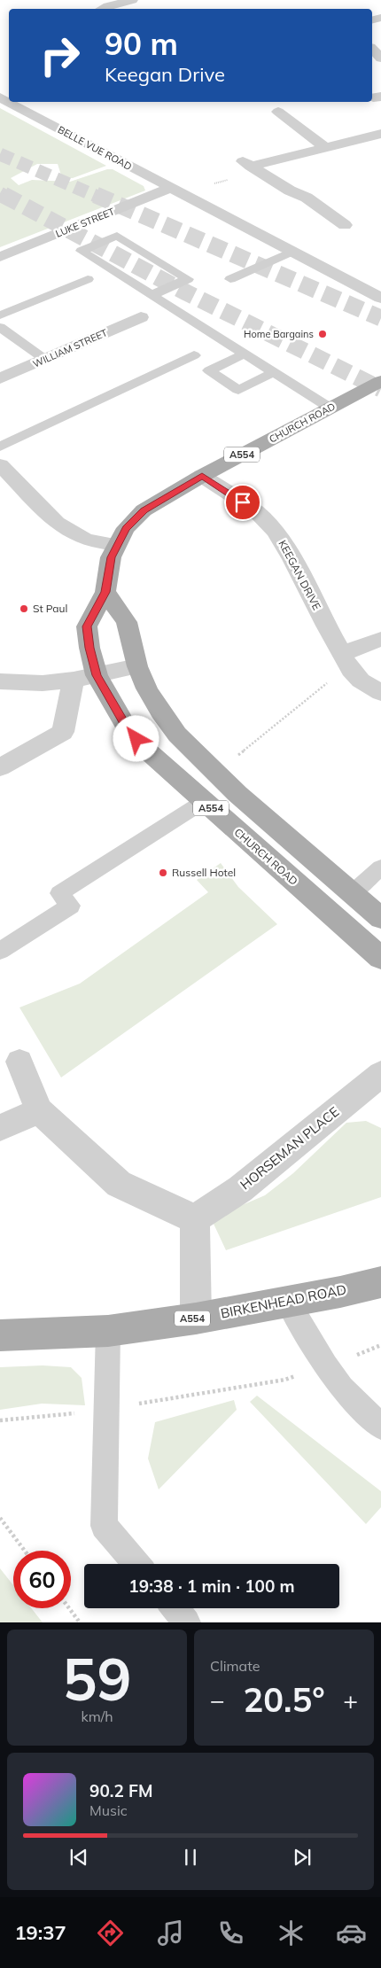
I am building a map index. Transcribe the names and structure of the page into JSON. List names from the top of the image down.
{
  "streets": {
    "main road": ["CHURCH ROAD", "A554", "BIRKENHEAD ROAD"],
    "street": [
      "BELLE VUE ROAD",
      "LUKE STREET",
      "WILLIAM STREET",
      "KEEGAN DRIVE",
      "HORSEMAN PLACE"
    ]
  },
  "crossings": [
    ["BELLE VUE ROAD", "LUKE STREET"],
    ["CHURCH ROAD", "A554"],
    ["CHURCH ROAD", "KEEGAN DRIVE"]
  ],
  "places": ["Home Bargains", "St Paul", "Russell Hotel"],
  "page": {
    "turn": ["90 m", "Keegan Drive"],
    "limit": "60",
    "trip": "19:38 · 1 min · 100 m",
    "tile": [
      ["59", "km/h"],
      "Climate"
    ],
    "heat": ["−", "20.5°", "+"],
    "song": ["90.2 FM", "Music"],
    "tabs": "19:37"
  }
}
